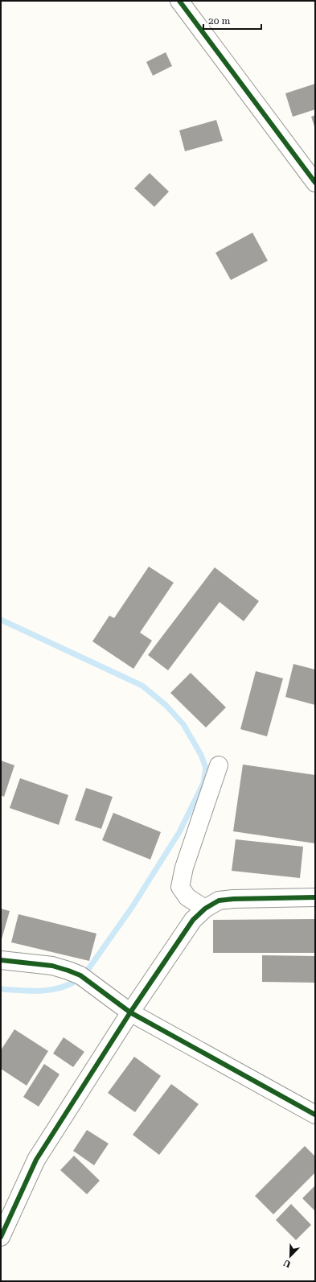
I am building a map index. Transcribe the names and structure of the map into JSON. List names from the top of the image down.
{
  "scale_bar": "20 m",
  "north": "bottom left"
}
